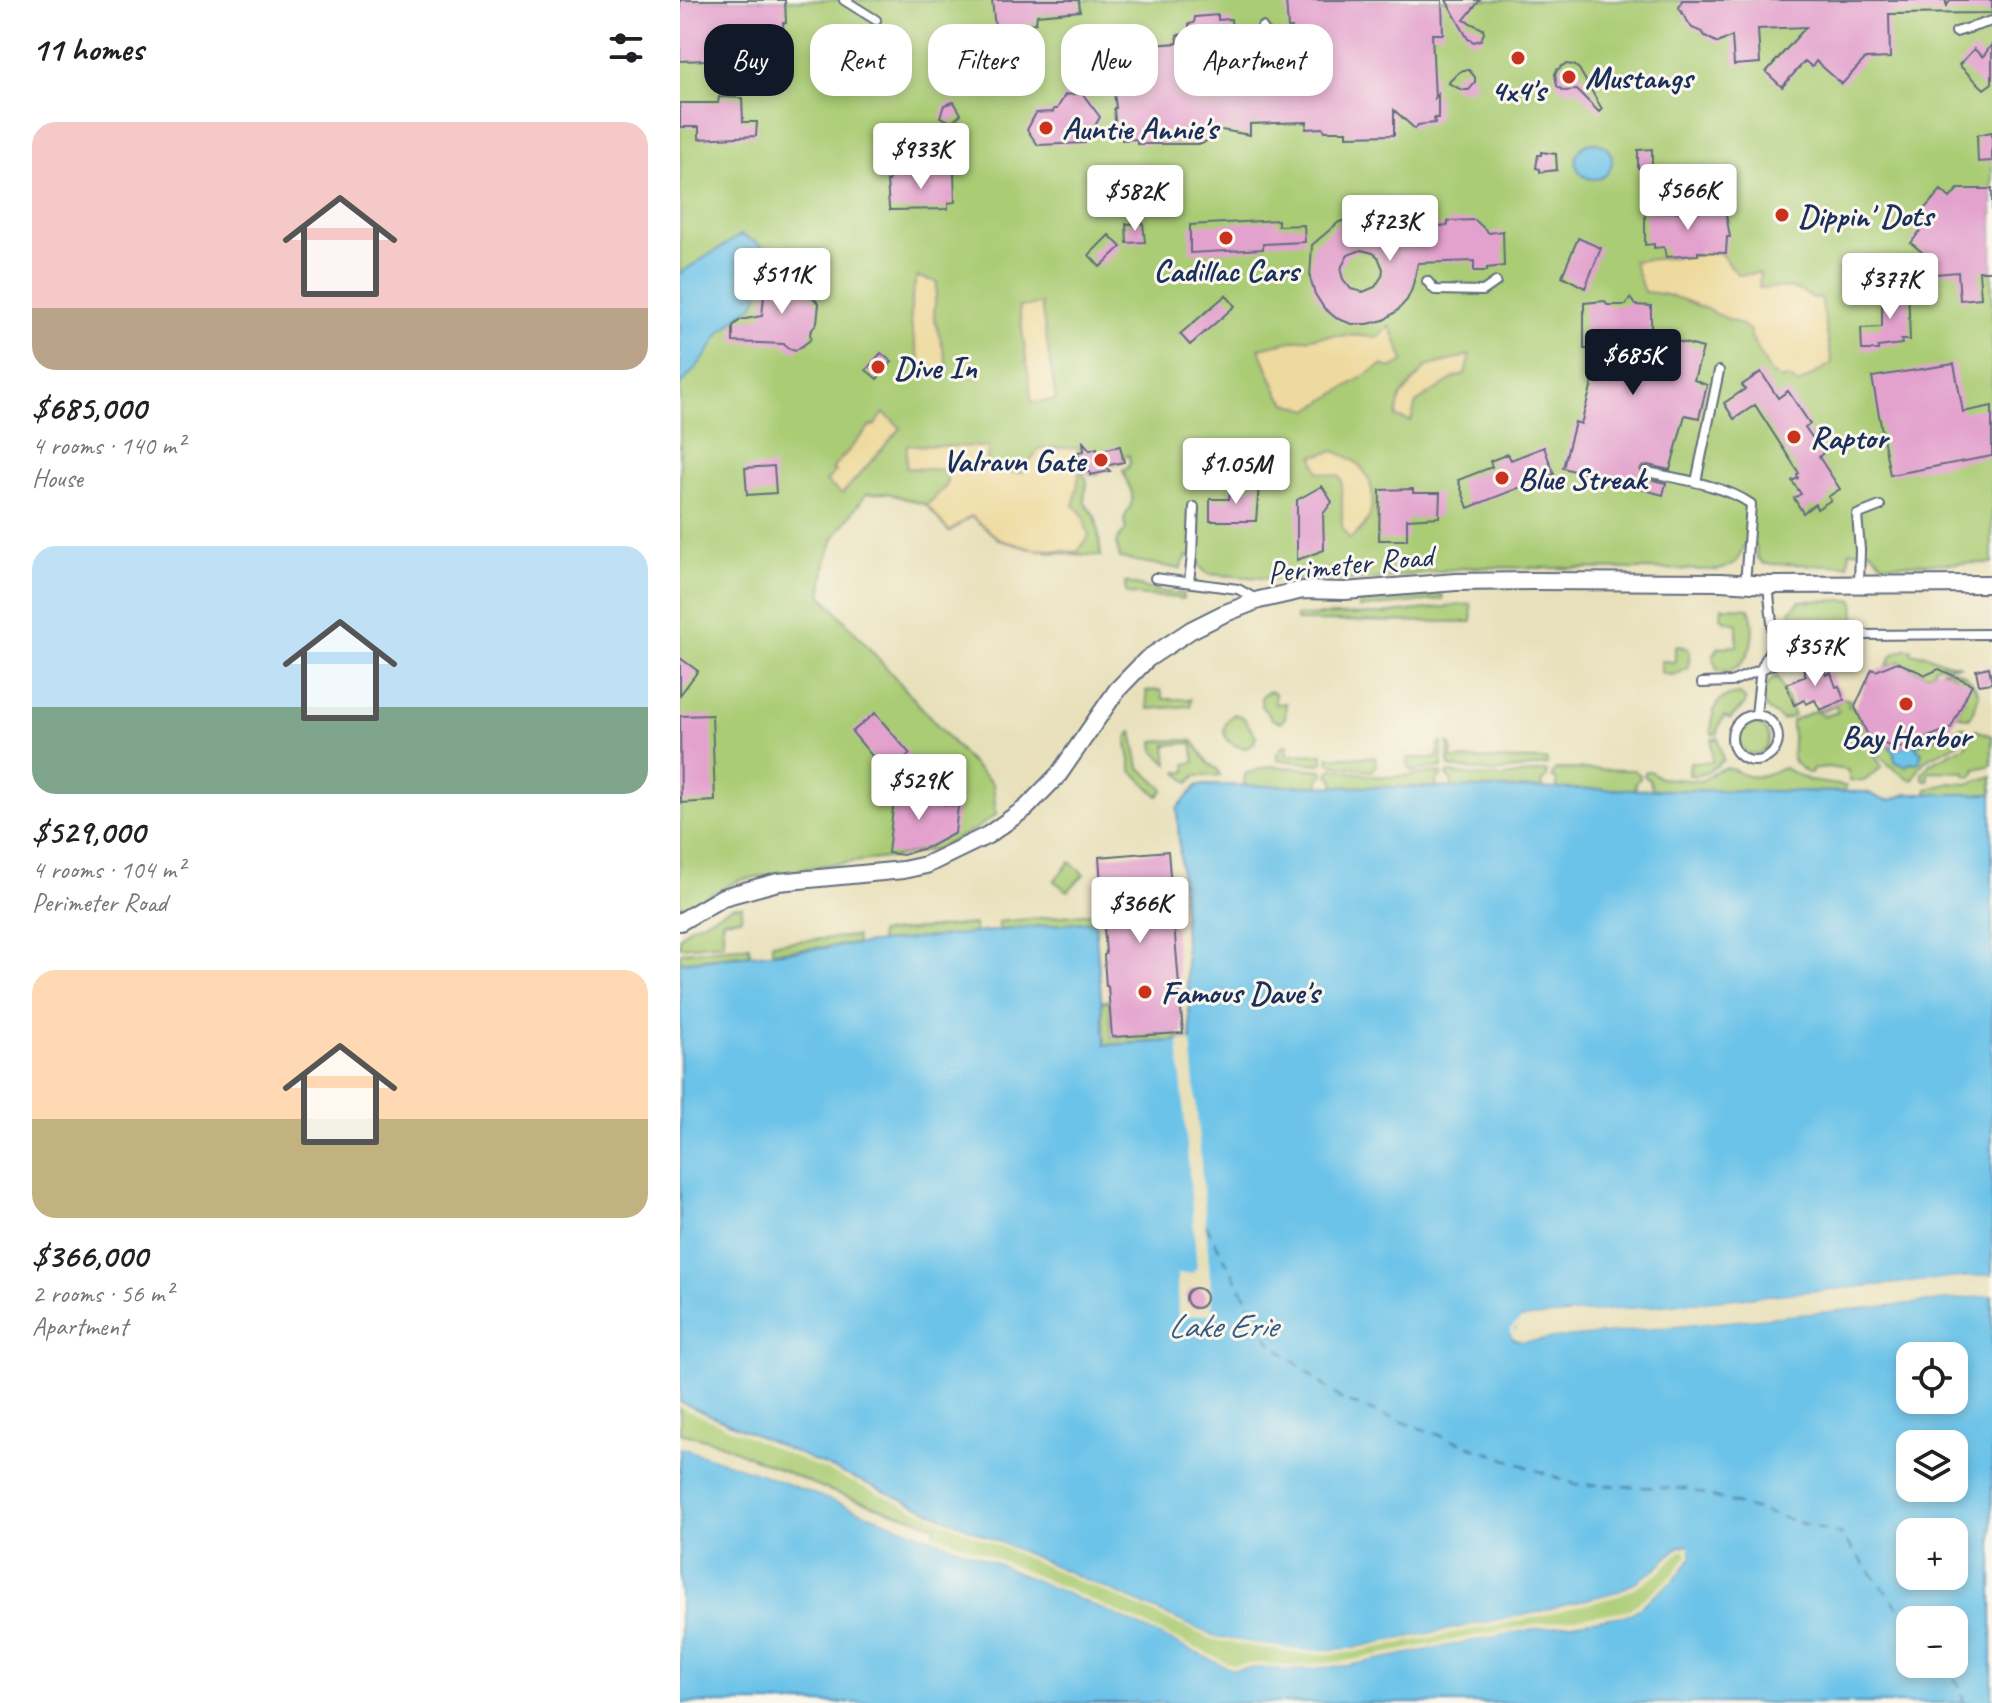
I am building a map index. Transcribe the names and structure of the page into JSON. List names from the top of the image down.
{
  "streets": {
    "street": ["Perimeter Road"]
  },
  "water": ["Lake Erie"],
  "places": [
    "4x4's",
    "Mustangs",
    "Auntie Annie's",
    "Dippin' Dots",
    "Cadillac Cars",
    "Dive In",
    "Raptor",
    "Valravn Gate",
    "Blue Streak",
    "Bay Harbor",
    "Famous Dave's"
  ],
  "page": {
    "heading": "11 homes",
    "chip": [
      "Buy",
      "Rent",
      "Filters",
      "New",
      "Apartment"
    ],
    "list": [
      {
        "name": "$685,000",
        "note": "4 rooms · 140 m² · House"
      },
      {
        "name": "$529,000",
        "note": "4 rooms · 104 m² · Perimeter Road"
      },
      {
        "name": "$366,000",
        "note": "2 rooms · 56 m² · Apartment"
      }
    ],
    "price": [
      "$933K",
      "$566K",
      "$582K",
      "$723K",
      "$511K",
      "$377K",
      "$685K",
      "$1.05M",
      "$357K",
      "$529K",
      "$366K"
    ],
    "map_buttons": ["+", "−"]
  }
}
